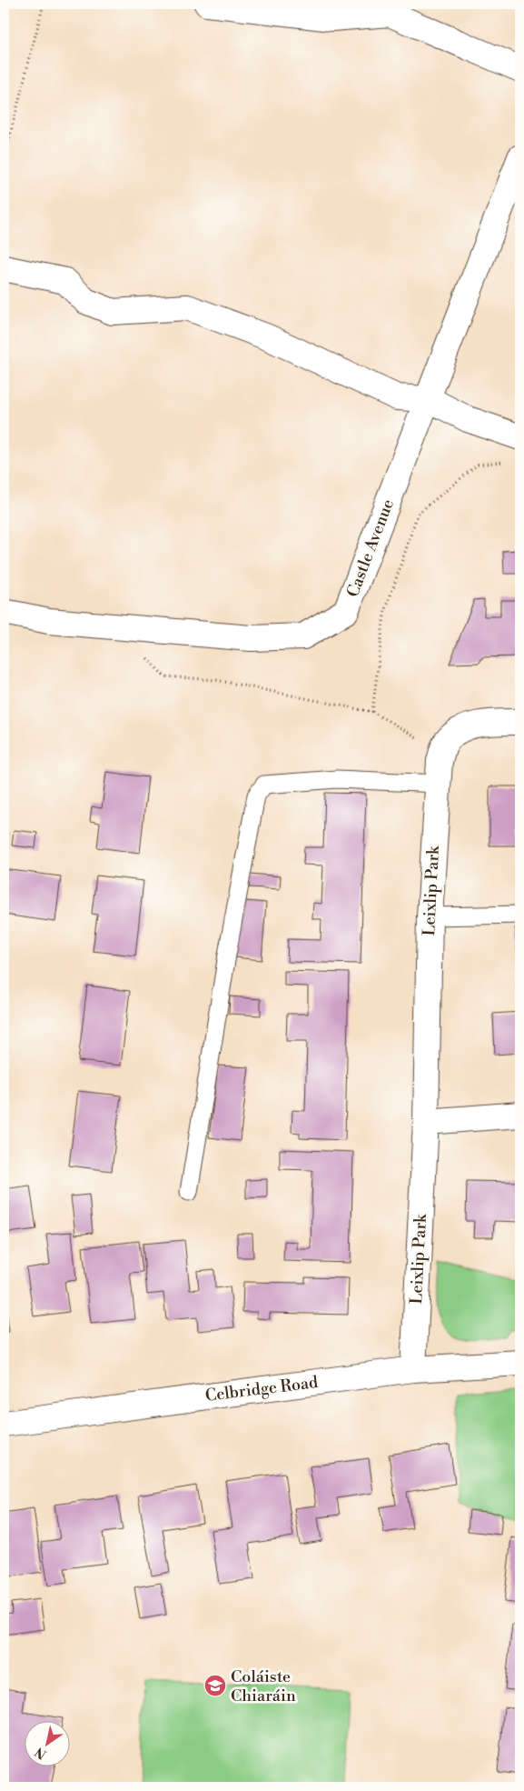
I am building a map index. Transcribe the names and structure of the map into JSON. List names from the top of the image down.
{
  "streets": {
    "street": ["Castle Avenue", "Leixlip Park", "Celbridge Road"]
  },
  "crossings": [
    ["Leixlip Park", "Celbridge Road"]
  ],
  "places": {
    "school or university": ["Coláiste Chiaráin"]
  },
  "north": "bottom left"
}
